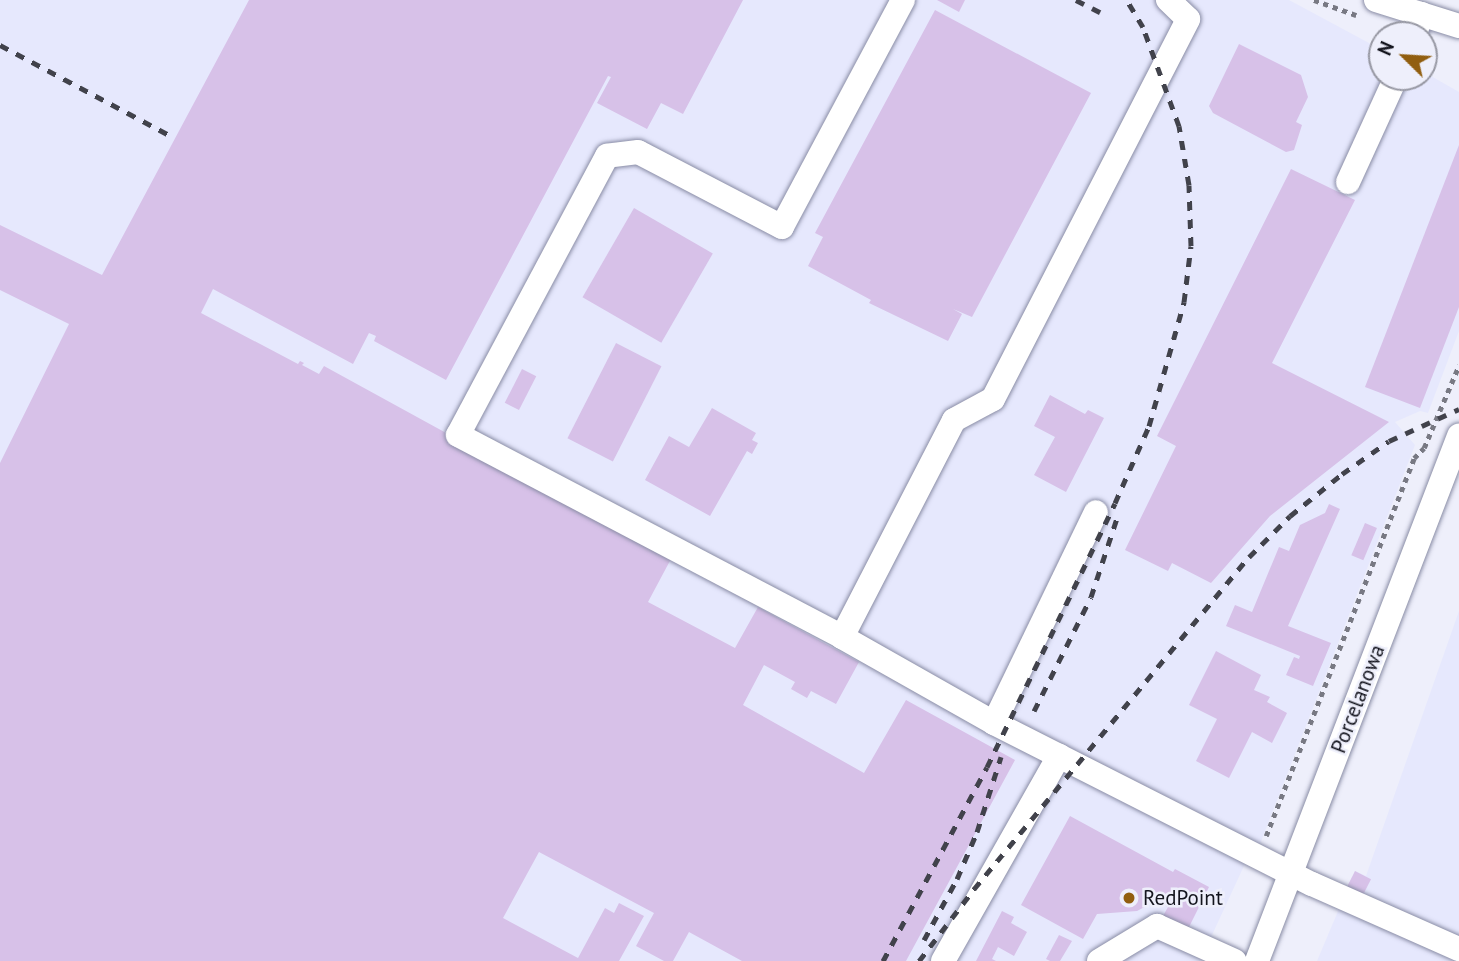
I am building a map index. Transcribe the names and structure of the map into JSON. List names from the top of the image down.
{
  "streets": {
    "street": ["Porcelanowa"]
  },
  "places": ["RedPoint"],
  "north": "top left"
}
